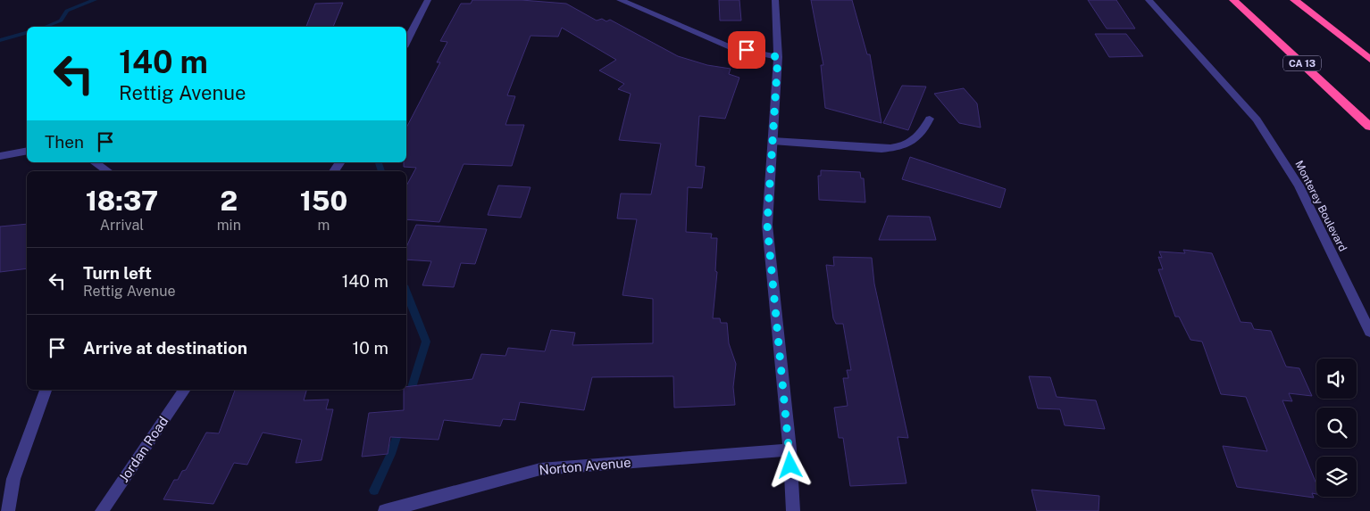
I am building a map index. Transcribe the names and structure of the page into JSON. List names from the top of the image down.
{
  "streets": {
    "highway": ["CA 13"],
    "street": ["Monterey Boulevard", "Jordan Road", "Norton Avenue"]
  },
  "page": {
    "turn": ["140 m", "Rettig Avenue"],
    "then": "Then",
    "eta": [
      "18:37",
      "Arrival",
      "2",
      "min",
      "150",
      "m"
    ],
    "list": [
      {
        "name": "Turn left",
        "note": "Rettig Avenue",
        "value": "140 m"
      },
      {
        "name": "Arrive at destination",
        "value": "10 m"
      }
    ]
  }
}
